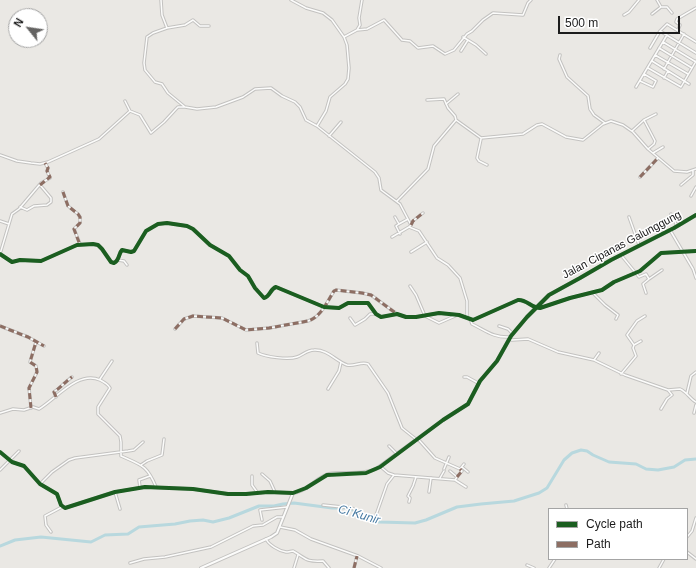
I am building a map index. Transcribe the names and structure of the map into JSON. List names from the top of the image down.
{
  "streets": {
    "street": ["Jalan Cipanas Galunggung"]
  },
  "water": ["Ci Kunir"],
  "legend": ["Cycle path", "Path"],
  "scale_bar": "500 m",
  "north": "top left"
}
